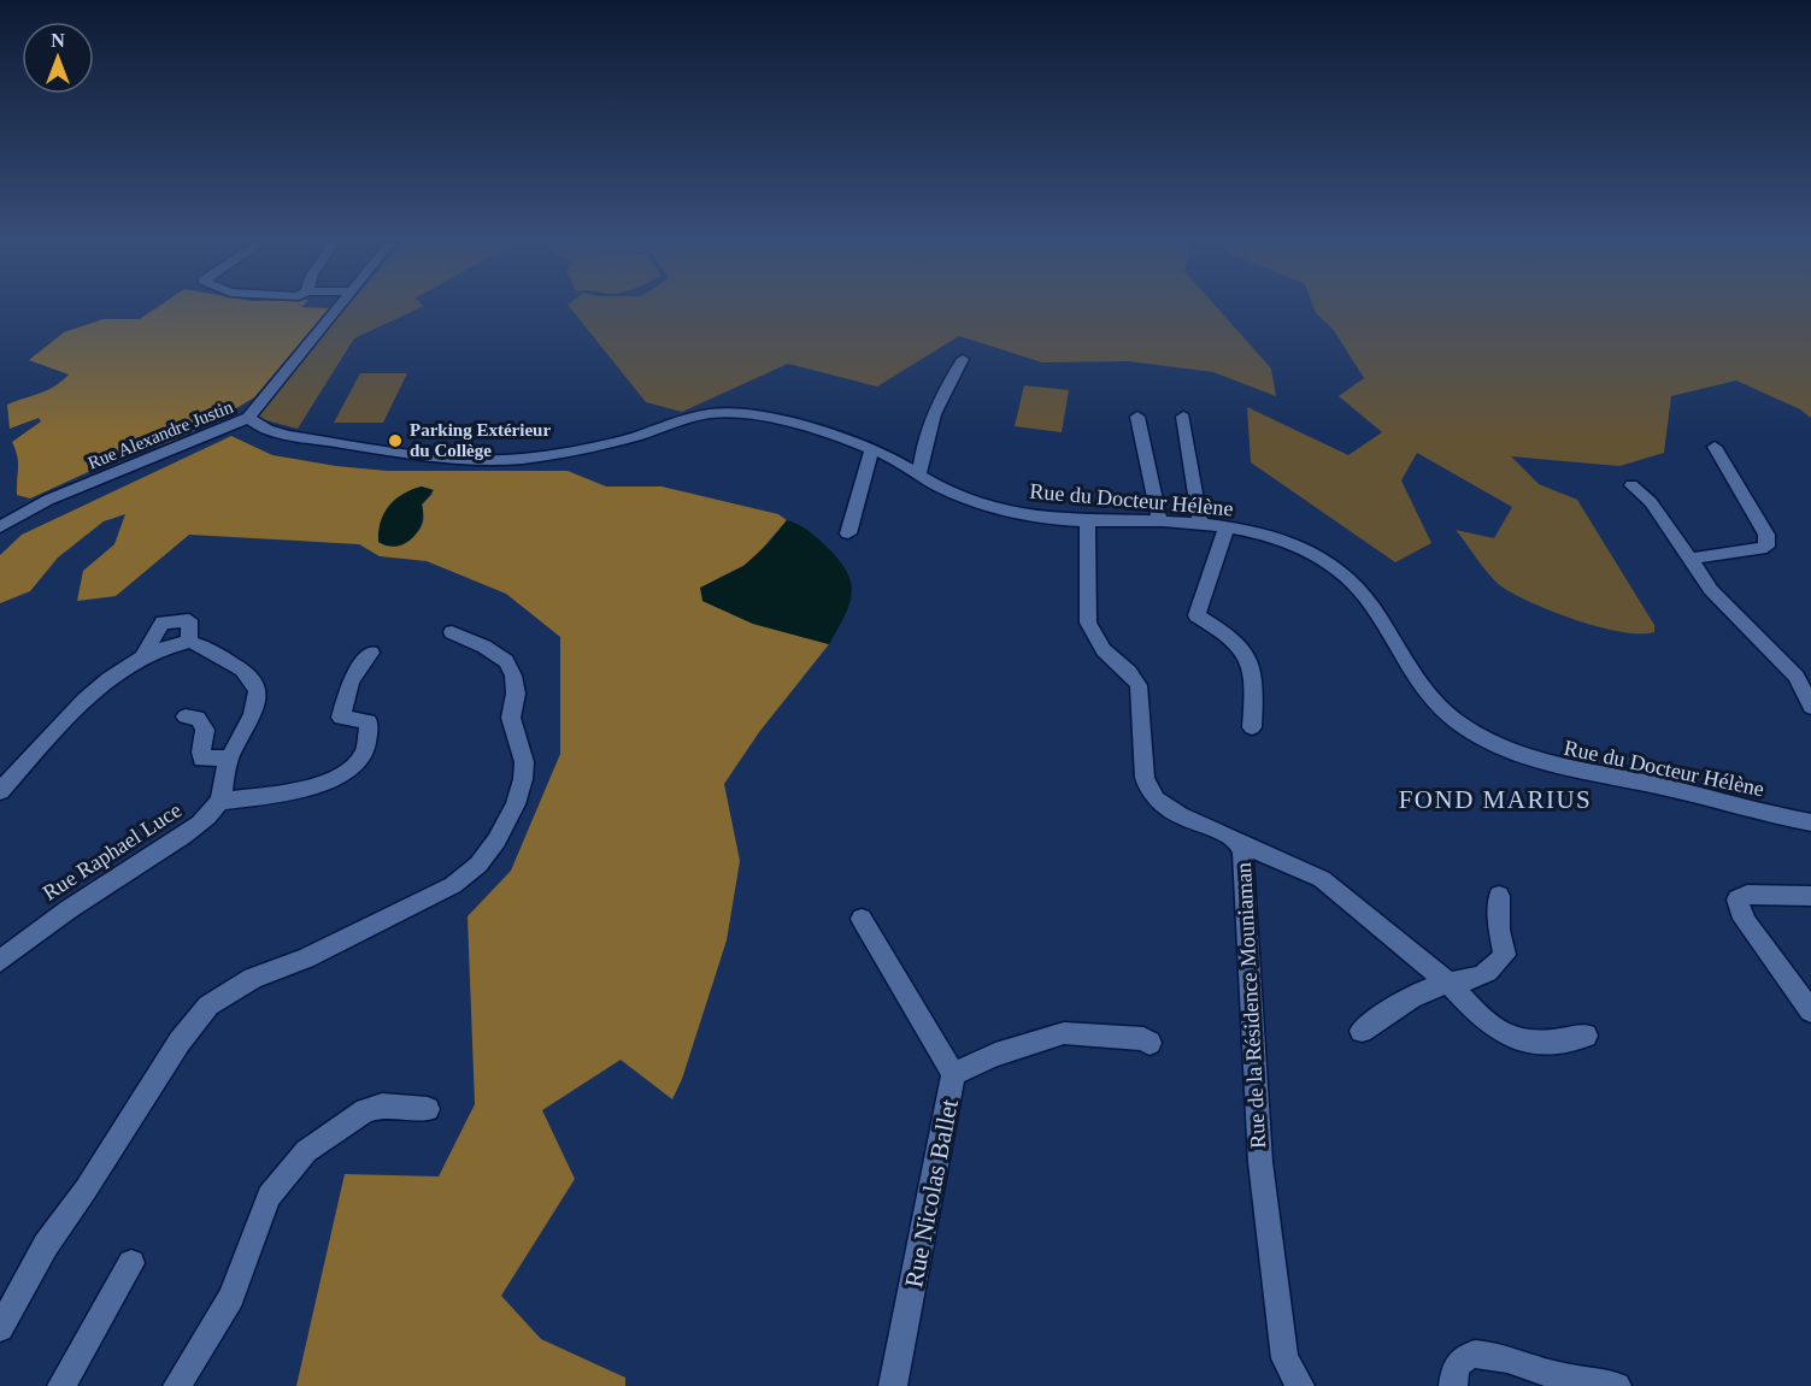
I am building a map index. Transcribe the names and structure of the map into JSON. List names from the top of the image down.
{
  "streets": {
    "street": [
      "Rue Alexandre Justin",
      "Rue du Docteur Hélène",
      "Rue Raphael Luce",
      "Rue de la Résidence Mouniaman",
      "Rue Nicolas Ballet"
    ]
  },
  "crossings": [
    ["Rue Alexandre Justin", "Rue du Docteur Hélène"],
    ["Rue du Docteur Hélène", "Rue de la Résidence Mouniaman"]
  ],
  "districts": ["FOND MARIUS"],
  "places": ["Parking Extérieur du Collège"],
  "north": "top"
}
